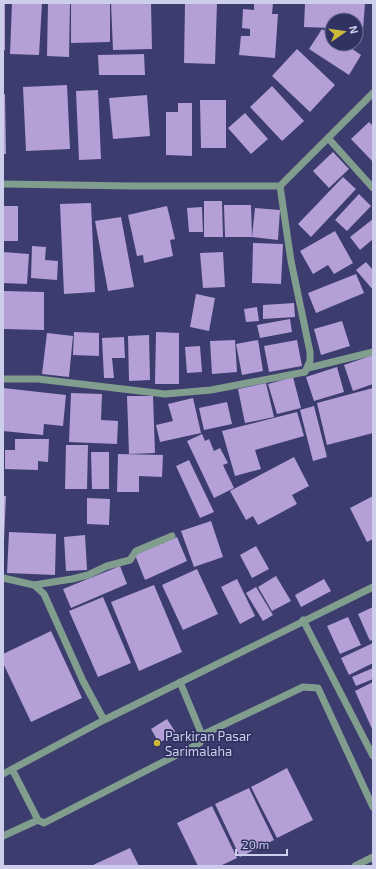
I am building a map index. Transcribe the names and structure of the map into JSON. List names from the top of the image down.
{
  "places": ["Parkiran Pasar Sarimalaha"],
  "scale_bar": "20 m",
  "north": "right"
}
